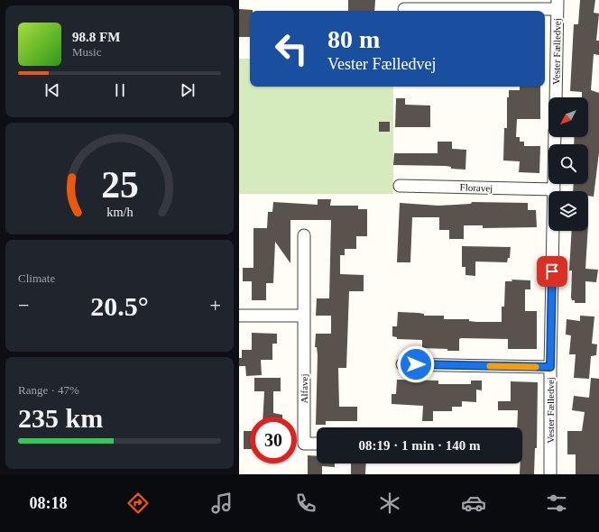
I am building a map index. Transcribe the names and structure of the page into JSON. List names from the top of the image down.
{
  "streets": {
    "street": ["Vester Fælledvej", "Floravej", "Alfavej"]
  },
  "crossings": [
    ["Vester Fælledvej", "Floravej"]
  ],
  "north": "bottom left",
  "page": {
    "turn": ["80 m", "Vester Fælledvej"],
    "song": ["98.8 FM", "Music"],
    "tile": [
      "Climate",
      ["Range · 47%", "235 km"]
    ],
    "heat": ["−", "20.5°", "+"],
    "limit": "30",
    "trip": "08:19 · 1 min · 140 m",
    "tabs": "08:18",
    "gauge": ["25", "km/h"]
  }
}
